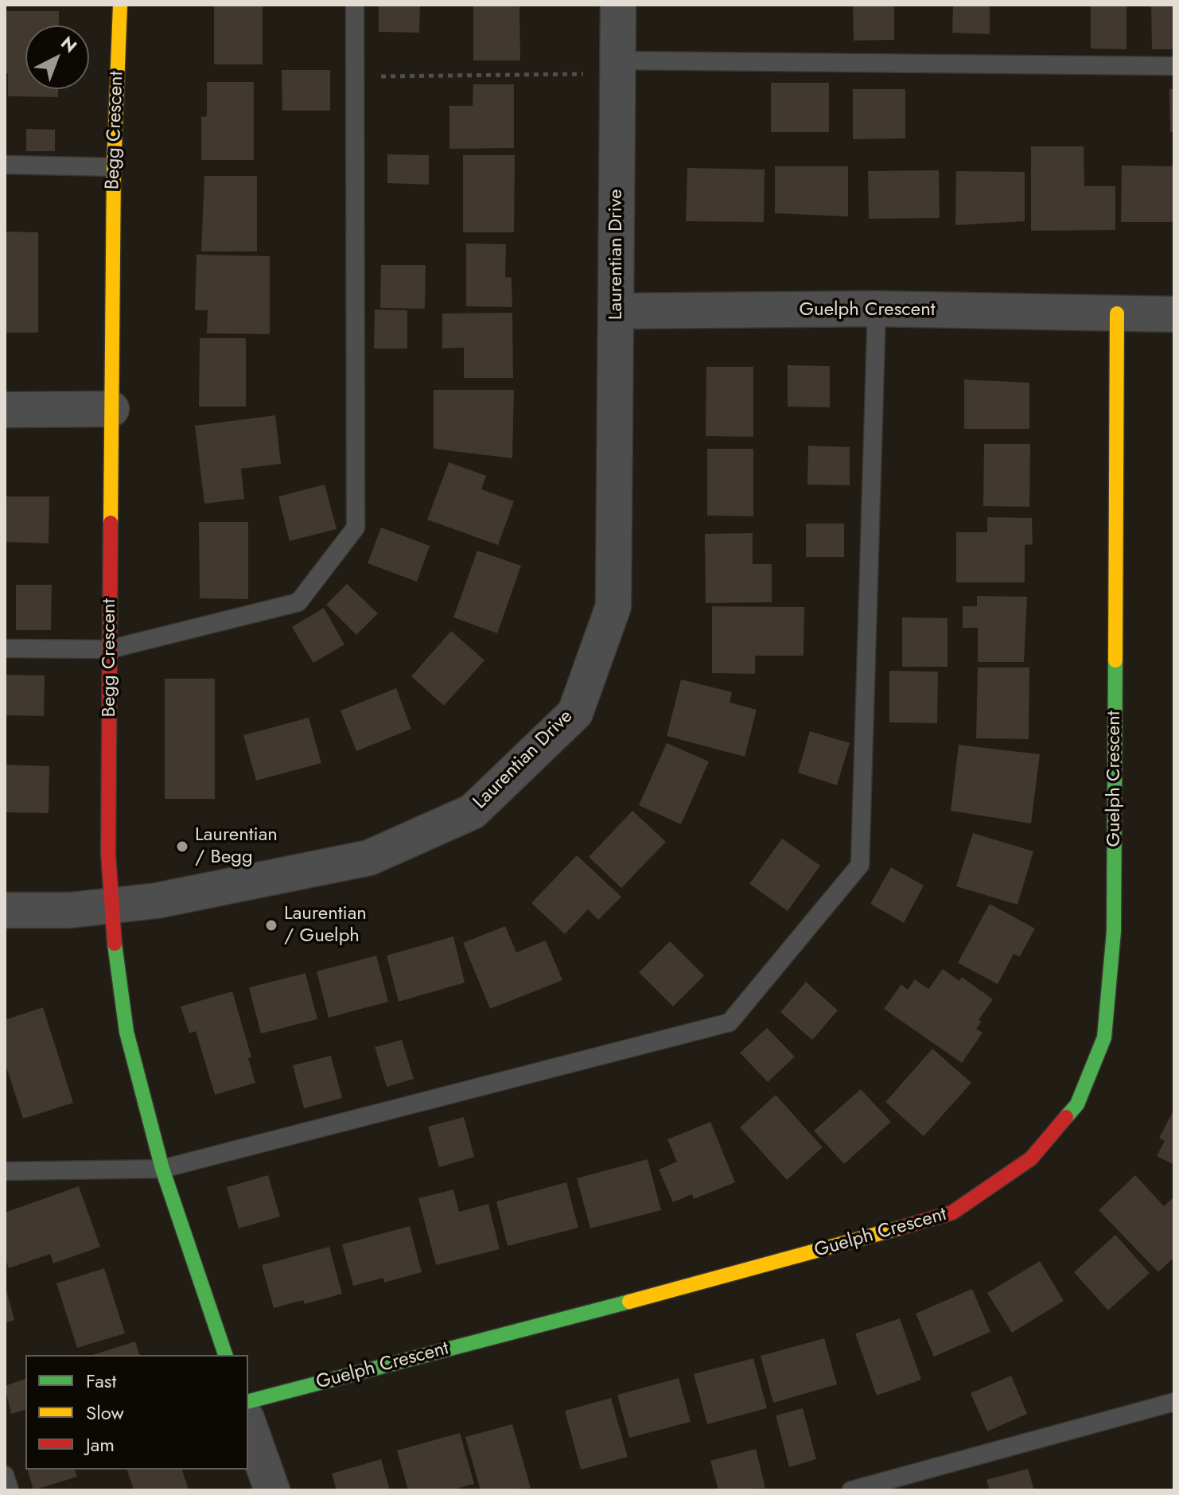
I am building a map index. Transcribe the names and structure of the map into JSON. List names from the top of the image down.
{
  "streets": {
    "street": ["Begg Crescent", "Laurentian Drive", "Guelph Crescent"]
  },
  "crossings": [
    ["Begg Crescent", "Laurentian Drive"],
    ["Laurentian Drive", "Guelph Crescent"]
  ],
  "places": ["Laurentian / Begg", "Laurentian / Guelph"],
  "legend": ["Fast", "Slow", "Jam"],
  "north": "top right"
}
